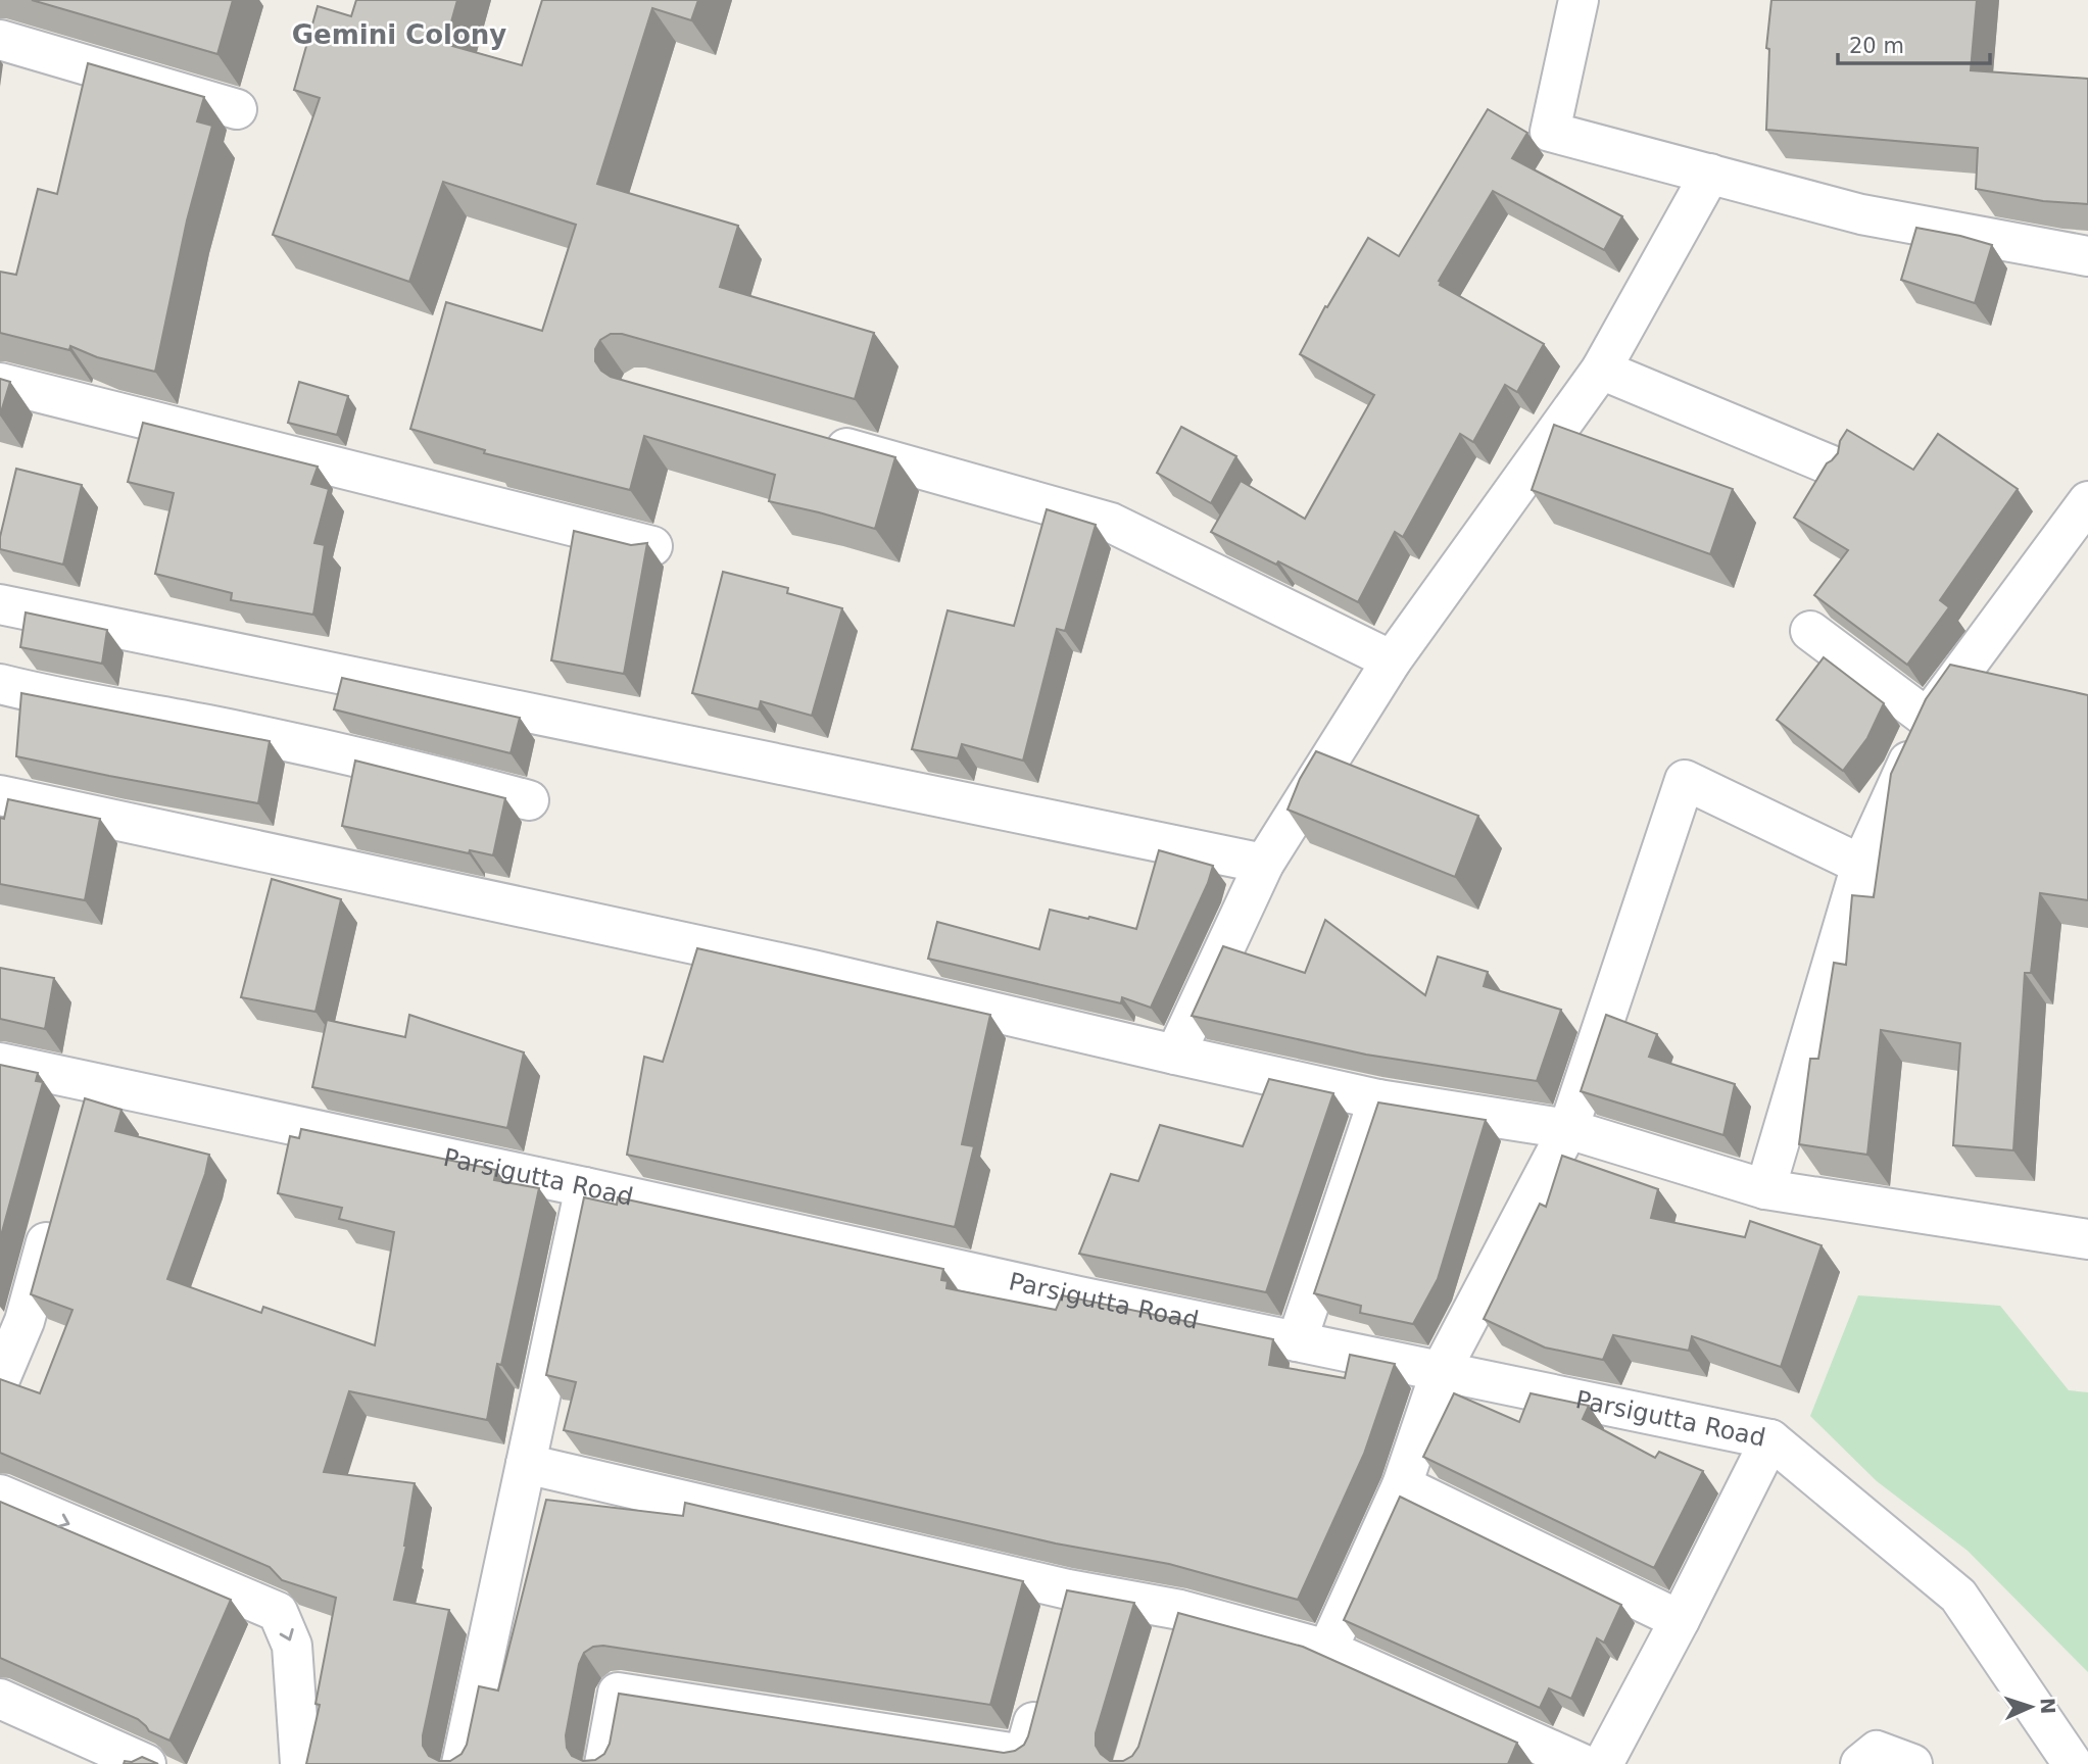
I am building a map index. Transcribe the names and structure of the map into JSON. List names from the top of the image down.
{
  "streets": {
    "street": ["Parsigutta Road"]
  },
  "districts": ["Gemini Colony"],
  "scale_bar": "20 m",
  "north": "right"
}
